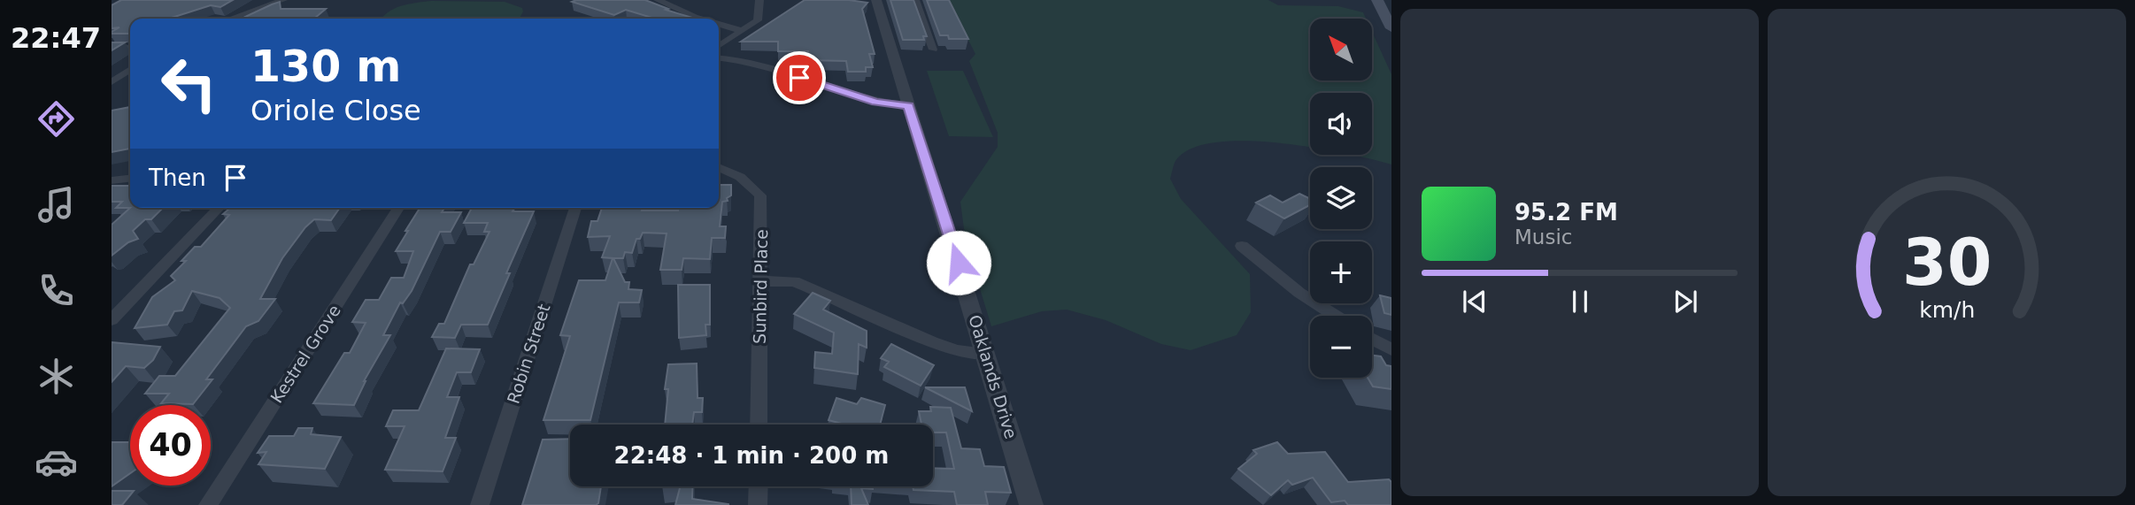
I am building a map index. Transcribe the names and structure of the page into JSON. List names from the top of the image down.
{
  "streets": {
    "street": [
      "Sunbird Place",
      "Kestrel Grove",
      "Robin Street",
      "Oaklands Drive"
    ]
  },
  "north": "top left",
  "page": {
    "tabs": "22:47",
    "map_buttons": ["+", "−"],
    "turn": ["130 m", "Oriole Close"],
    "then": "Then",
    "song": ["95.2 FM", "Music"],
    "limit": "40",
    "trip": "22:48 · 1 min · 200 m",
    "gauge": ["30", "km/h"]
  }
}
